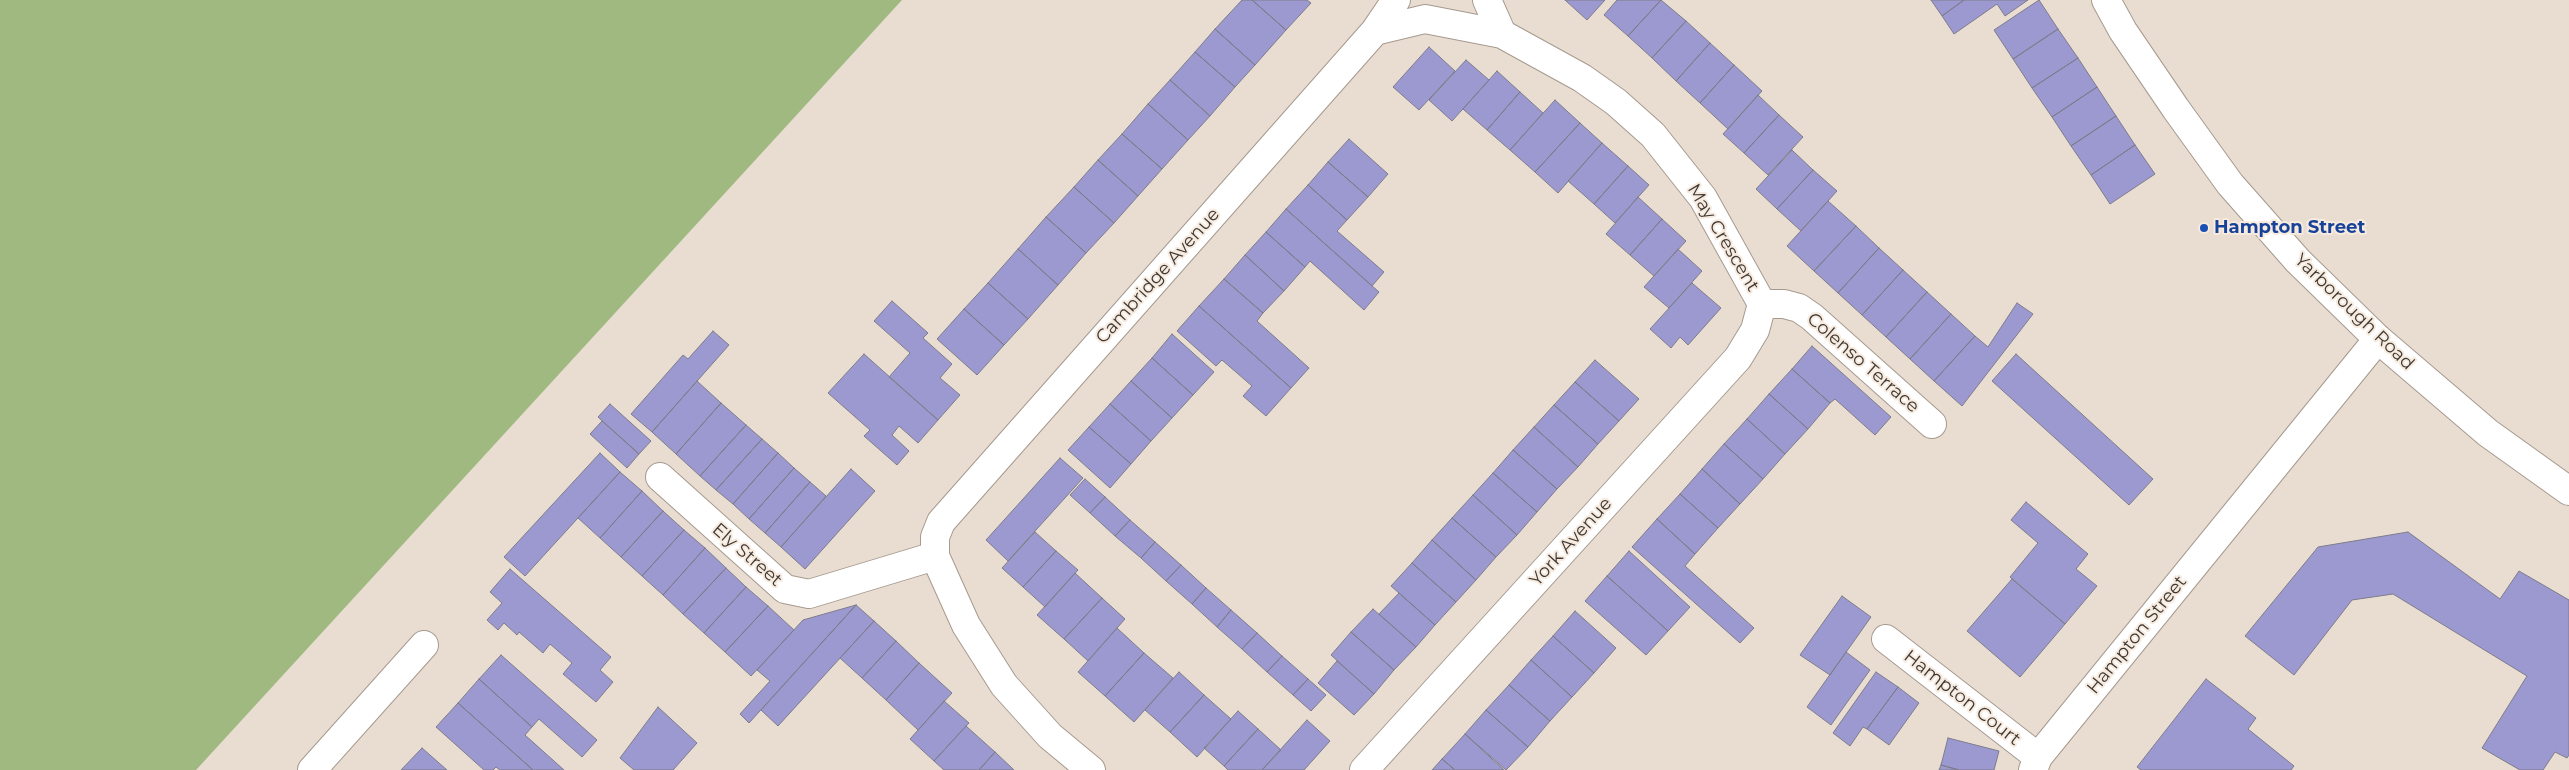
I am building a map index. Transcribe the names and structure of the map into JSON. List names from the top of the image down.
{
  "streets": {
    "street": [
      "May Crescent",
      "Cambridge Avenue",
      "Yarborough Road",
      "Colenso Terrace",
      "York Avenue",
      "Ely Street",
      "Hampton Street",
      "Hampton Court"
    ]
  },
  "crossings": [
    ["May Crescent", "Cambridge Avenue"],
    ["May Crescent", "Colenso Terrace"],
    ["May Crescent", "York Avenue"],
    ["Cambridge Avenue", "Ely Street"],
    ["Yarborough Road", "Hampton Street"],
    ["Colenso Terrace", "York Avenue"],
    ["Hampton Street", "Hampton Court"]
  ],
  "places": ["Hampton Street"]
}
